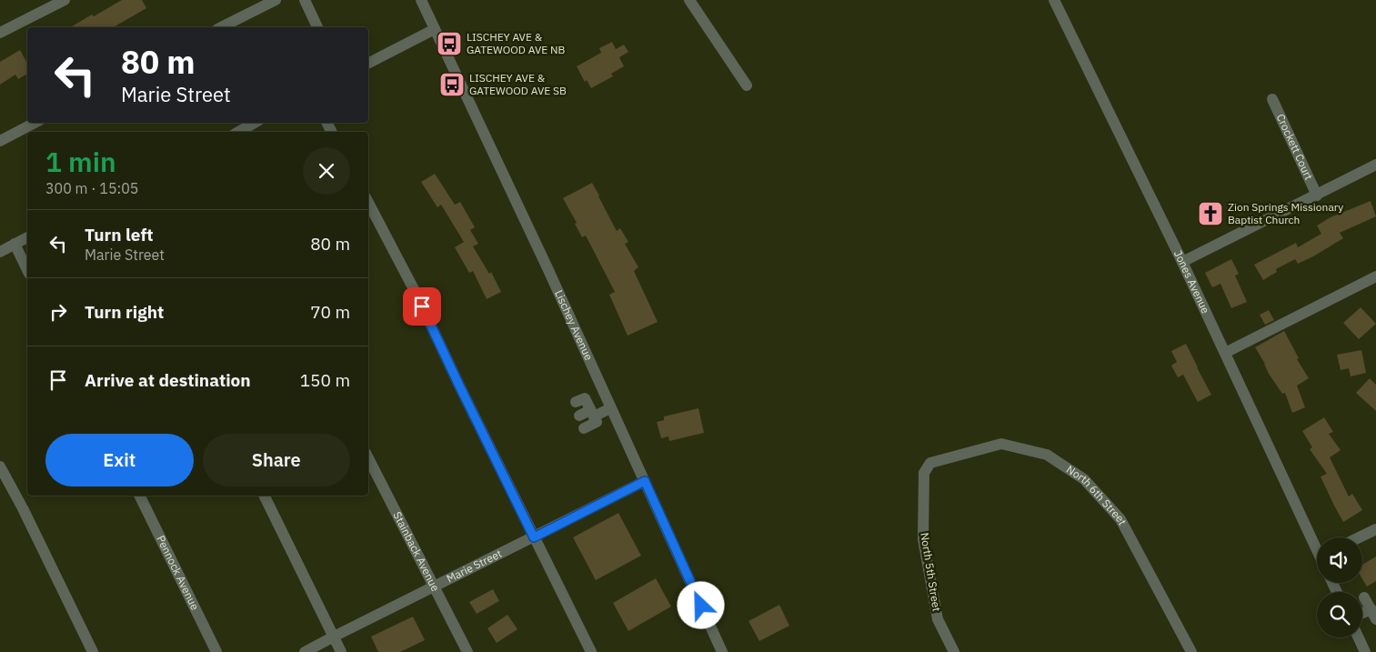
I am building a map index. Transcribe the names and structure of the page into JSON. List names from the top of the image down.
{
  "streets": {
    "street": [
      "Crockett Court",
      "Jones Avenue",
      "Lischey Avenue",
      "North 6th Street",
      "Stainback Avenue",
      "Marie Street",
      "North 5th Street",
      "Pennock Avenue"
    ]
  },
  "crossings": [
    ["Lischey Avenue", "Marie Street"],
    ["North 6th Street", "North 5th Street"],
    ["Stainback Avenue", "Marie Street"]
  ],
  "places": {
    "bus stop": ["LISCHEY AVE & GATEWOOD AVE NB", "LISCHEY AVE & GATEWOOD AVE SB"],
    "church": ["Zion Springs Missionary Baptist Church"]
  },
  "page": {
    "turn": ["80 m", "Marie Street"],
    "heading": ["1 min", "300 m · 15:05"],
    "list": [
      {
        "name": "Turn left",
        "note": "Marie Street",
        "value": "80 m"
      },
      {
        "name": "Turn right",
        "value": "70 m"
      },
      {
        "name": "Arrive at destination",
        "value": "150 m"
      }
    ],
    "buttons": ["Exit", "Share"]
  }
}
